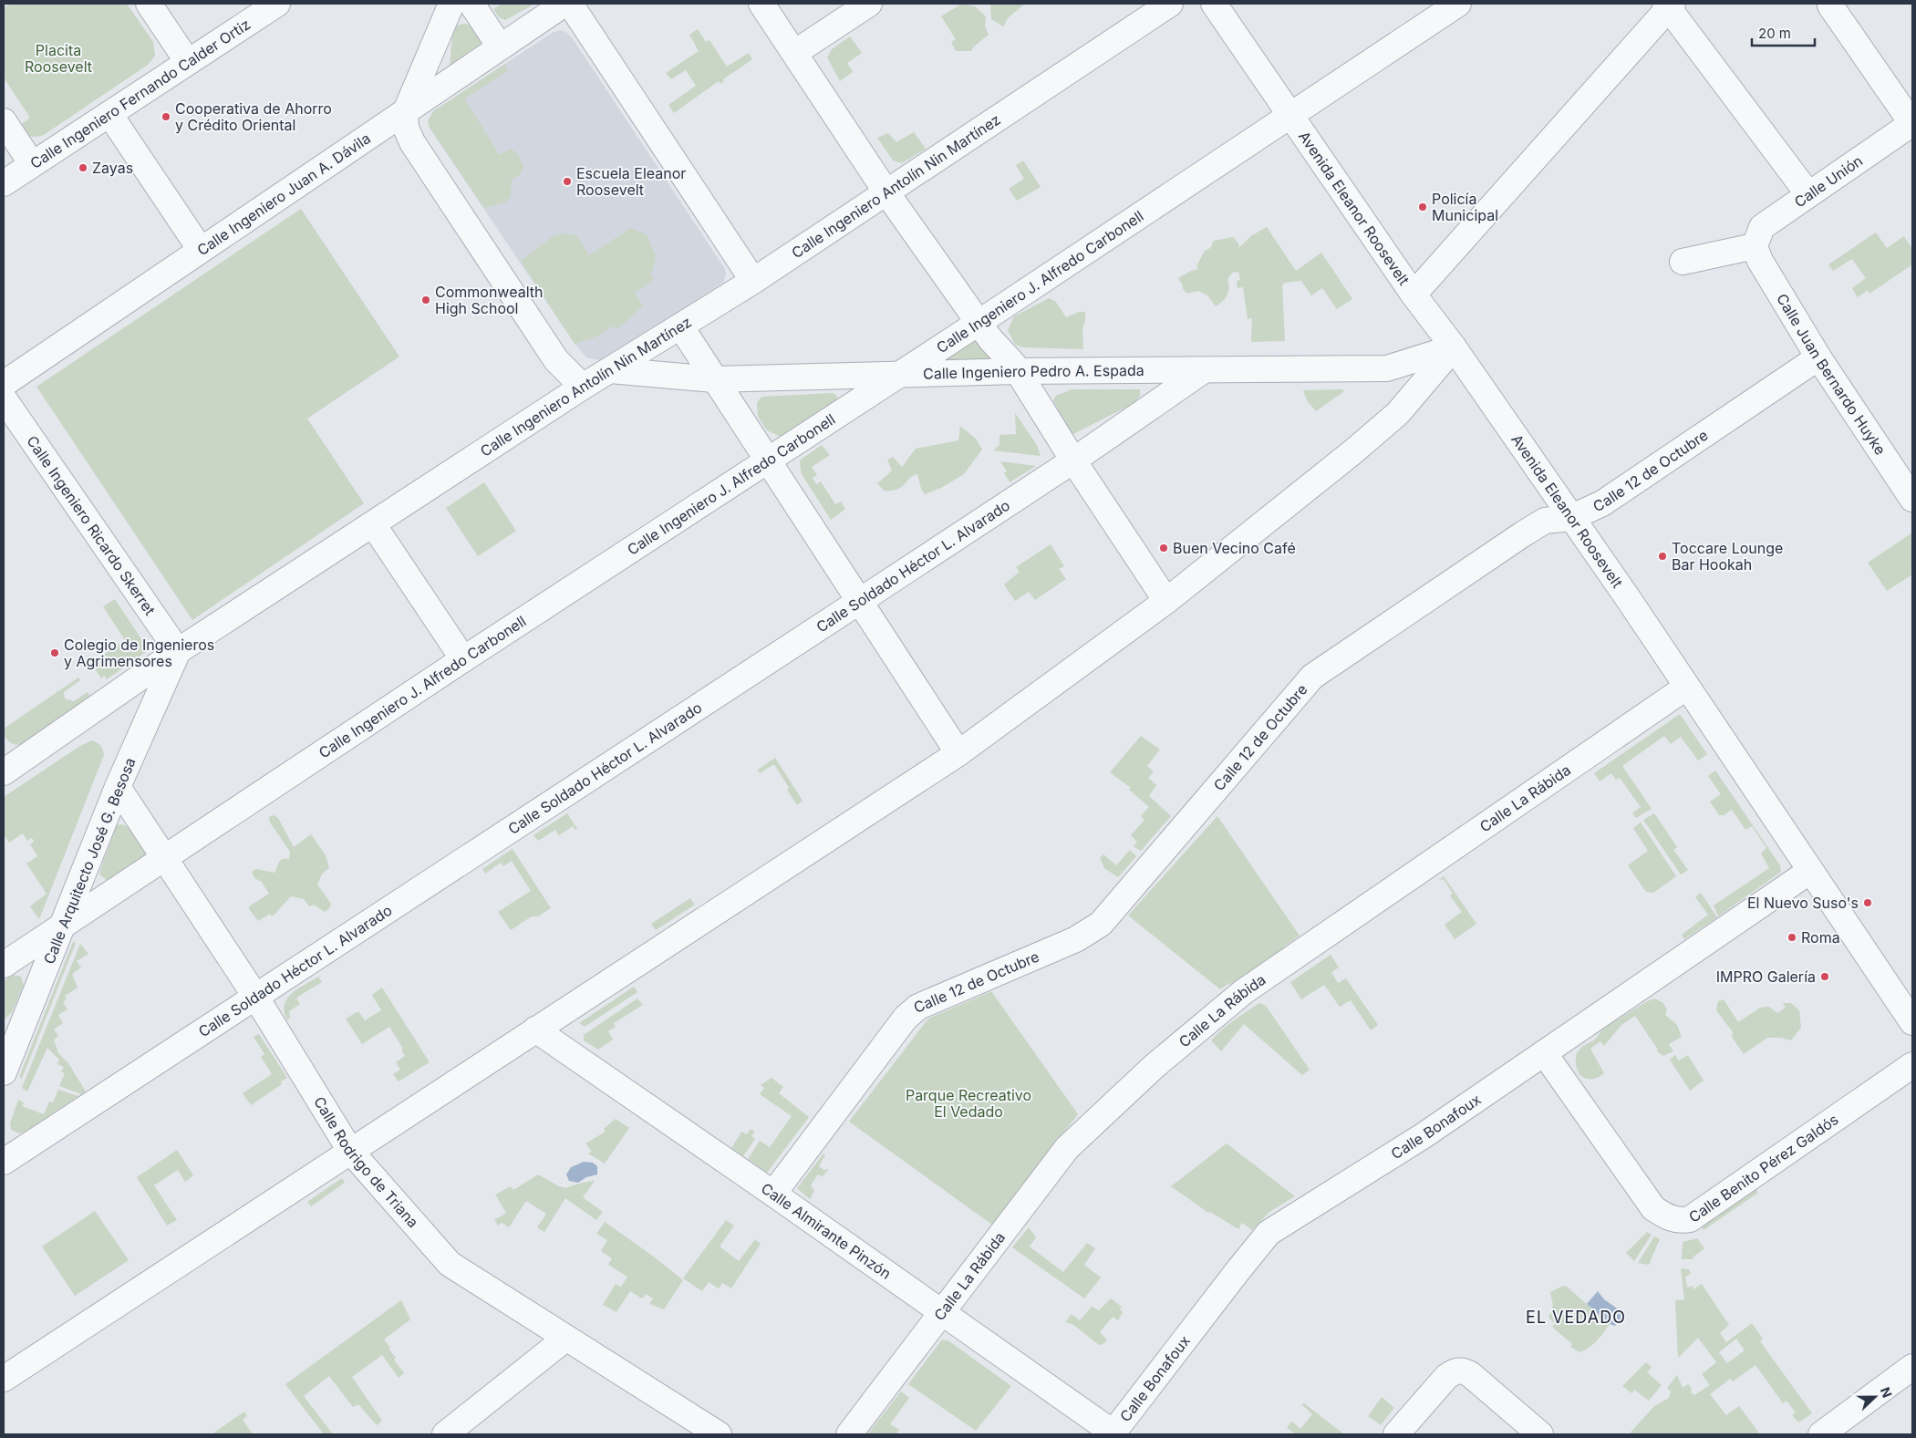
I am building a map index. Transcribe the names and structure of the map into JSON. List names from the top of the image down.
{
  "streets": {
    "street": [
      "Calle Ingeniero Fernando Calder Ortiz",
      "Calle Unión",
      "Calle Ingeniero Antolín Nin Martínez",
      "Calle Ingeniero Juan A. Dávila",
      "Avenida Eleanor Roosevelt",
      "Calle Ingeniero J. Alfredo Carbonell",
      "Calle Ingeniero Pedro A. Espada",
      "Calle Juan Bernardo Huyke",
      "Calle 12 de Octubre",
      "Calle Ingeniero Ricardo Skerret",
      "Calle Soldado Héctor L. Alvarado",
      "Calle La Rábida",
      "Calle Arquitecto José G. Besosa",
      "Calle Bonafoux",
      "Calle Rodrigo de Triana",
      "Calle Benito Pérez Galdós",
      "Calle Almirante Pinzón"
    ]
  },
  "crossings": [
    ["Calle Unión", "Calle Juan Bernardo Huyke"],
    ["Calle Ingeniero Antolín Nin Martínez", "Calle Ingeniero Pedro A. Espada"],
    ["Calle Ingeniero Antolín Nin Martínez", "Calle Ingeniero Ricardo Skerret"],
    ["Calle Ingeniero Antolín Nin Martínez", "Calle Arquitecto José G. Besosa"],
    ["Avenida Eleanor Roosevelt", "Calle Ingeniero J. Alfredo Carbonell"],
    ["Avenida Eleanor Roosevelt", "Calle Ingeniero Pedro A. Espada"],
    ["Avenida Eleanor Roosevelt", "Calle 12 de Octubre"],
    ["Avenida Eleanor Roosevelt", "Calle La Rábida"],
    ["Avenida Eleanor Roosevelt", "Calle Bonafoux"],
    ["Calle Ingeniero J. Alfredo Carbonell", "Calle Ingeniero Pedro A. Espada"],
    ["Calle Ingeniero J. Alfredo Carbonell", "Calle Arquitecto José G. Besosa"],
    ["Calle Ingeniero J. Alfredo Carbonell", "Calle Rodrigo de Triana"],
    ["Calle Ingeniero Pedro A. Espada", "Calle Soldado Héctor L. Alvarado"],
    ["Calle Juan Bernardo Huyke", "Calle 12 de Octubre"],
    ["Calle 12 de Octubre", "Calle Almirante Pinzón"],
    ["Calle Ingeniero Ricardo Skerret", "Calle Arquitecto José G. Besosa"],
    ["Calle Soldado Héctor L. Alvarado", "Calle Rodrigo de Triana"],
    ["Calle La Rábida", "Calle Almirante Pinzón"],
    ["Calle Arquitecto José G. Besosa", "Calle Rodrigo de Triana"],
    ["Calle Bonafoux", "Calle Benito Pérez Galdós"],
    ["Calle Bonafoux", "Calle Almirante Pinzón"]
  ],
  "districts": ["EL VEDADO"],
  "parks": ["Placita Roosevelt", "Parque Recreativo El Vedado"],
  "places": [
    "Cooperativa de Ahorro y Crédito Oriental",
    "Zayas",
    "Escuela Eleanor Roosevelt",
    "Policía Municipal",
    "Commonwealth High School",
    "Buen Vecino Café",
    "Toccare Lounge Bar Hookah",
    "Colegio de Ingenieros y Agrimensores",
    "El Nuevo Suso's",
    "Roma",
    "IMPRO Galería"
  ],
  "scale_bar": "20 m",
  "north": "right"
}
